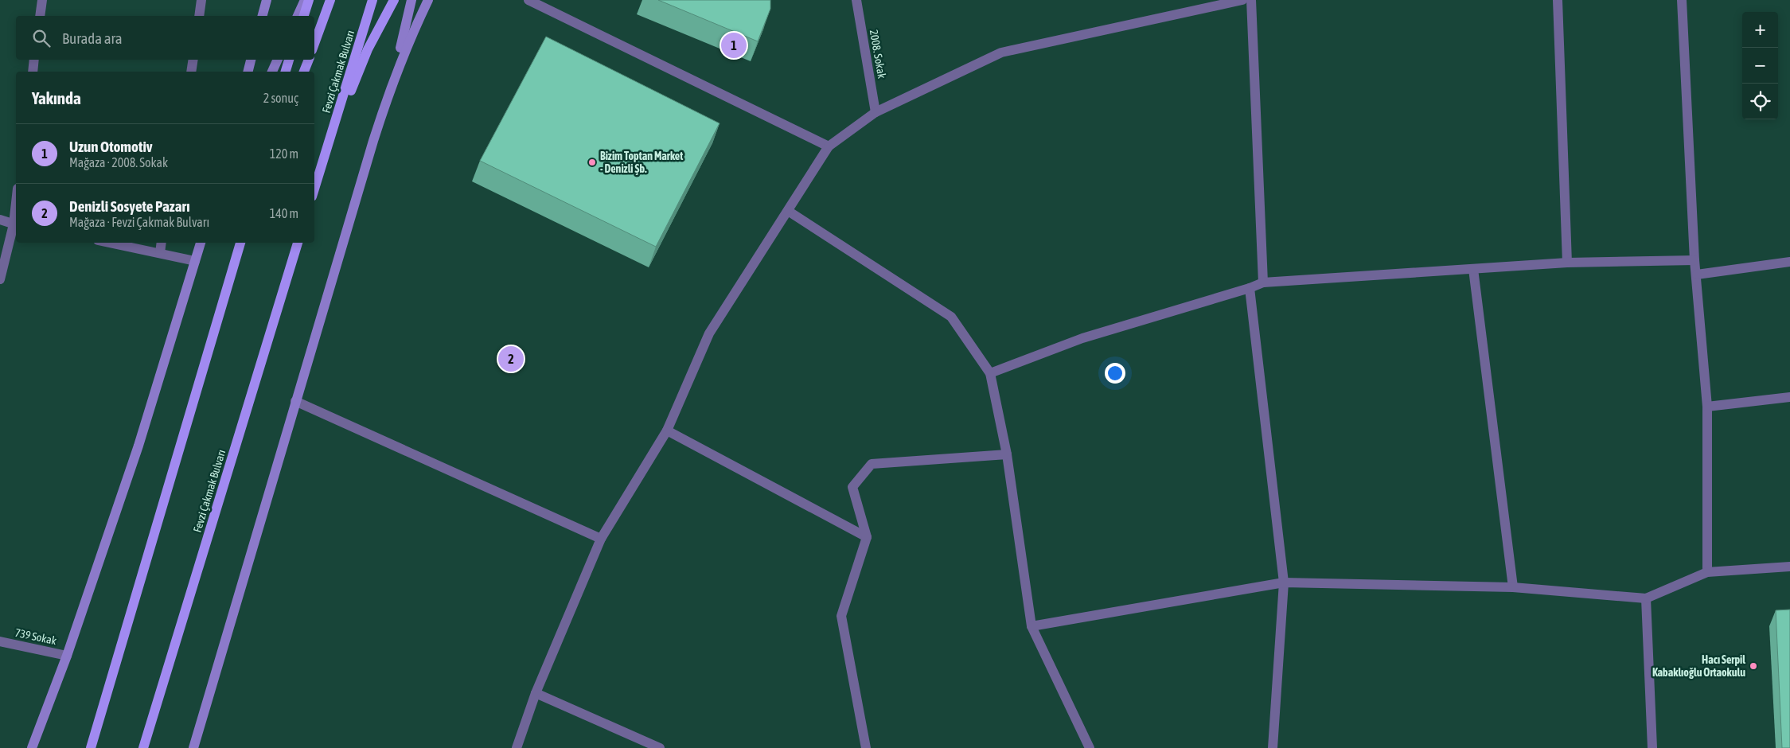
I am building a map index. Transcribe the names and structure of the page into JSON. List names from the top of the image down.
{
  "streets": {
    "main road": ["Fevzi Çakmak Bulvarı"],
    "street": ["2008. Sokak", "739 Sokak"]
  },
  "places": ["Bizim Toptan Market - Denizli Şb.", "Hacı Serpil Kabaklıoğlu Ortaokulu"],
  "page": {
    "map_buttons": ["+", "−"],
    "search": "Burada ara",
    "pins": ["1", "2"],
    "heading": ["Yakında", "2 sonuç"],
    "list": [
      {
        "mark": "1",
        "name": "Uzun Otomotiv",
        "note": "Mağaza · 2008. Sokak",
        "value": "120 m"
      },
      {
        "mark": "2",
        "name": "Denizli Sosyete Pazarı",
        "note": "Mağaza · Fevzi Çakmak Bulvarı",
        "value": "140 m"
      }
    ]
  }
}
